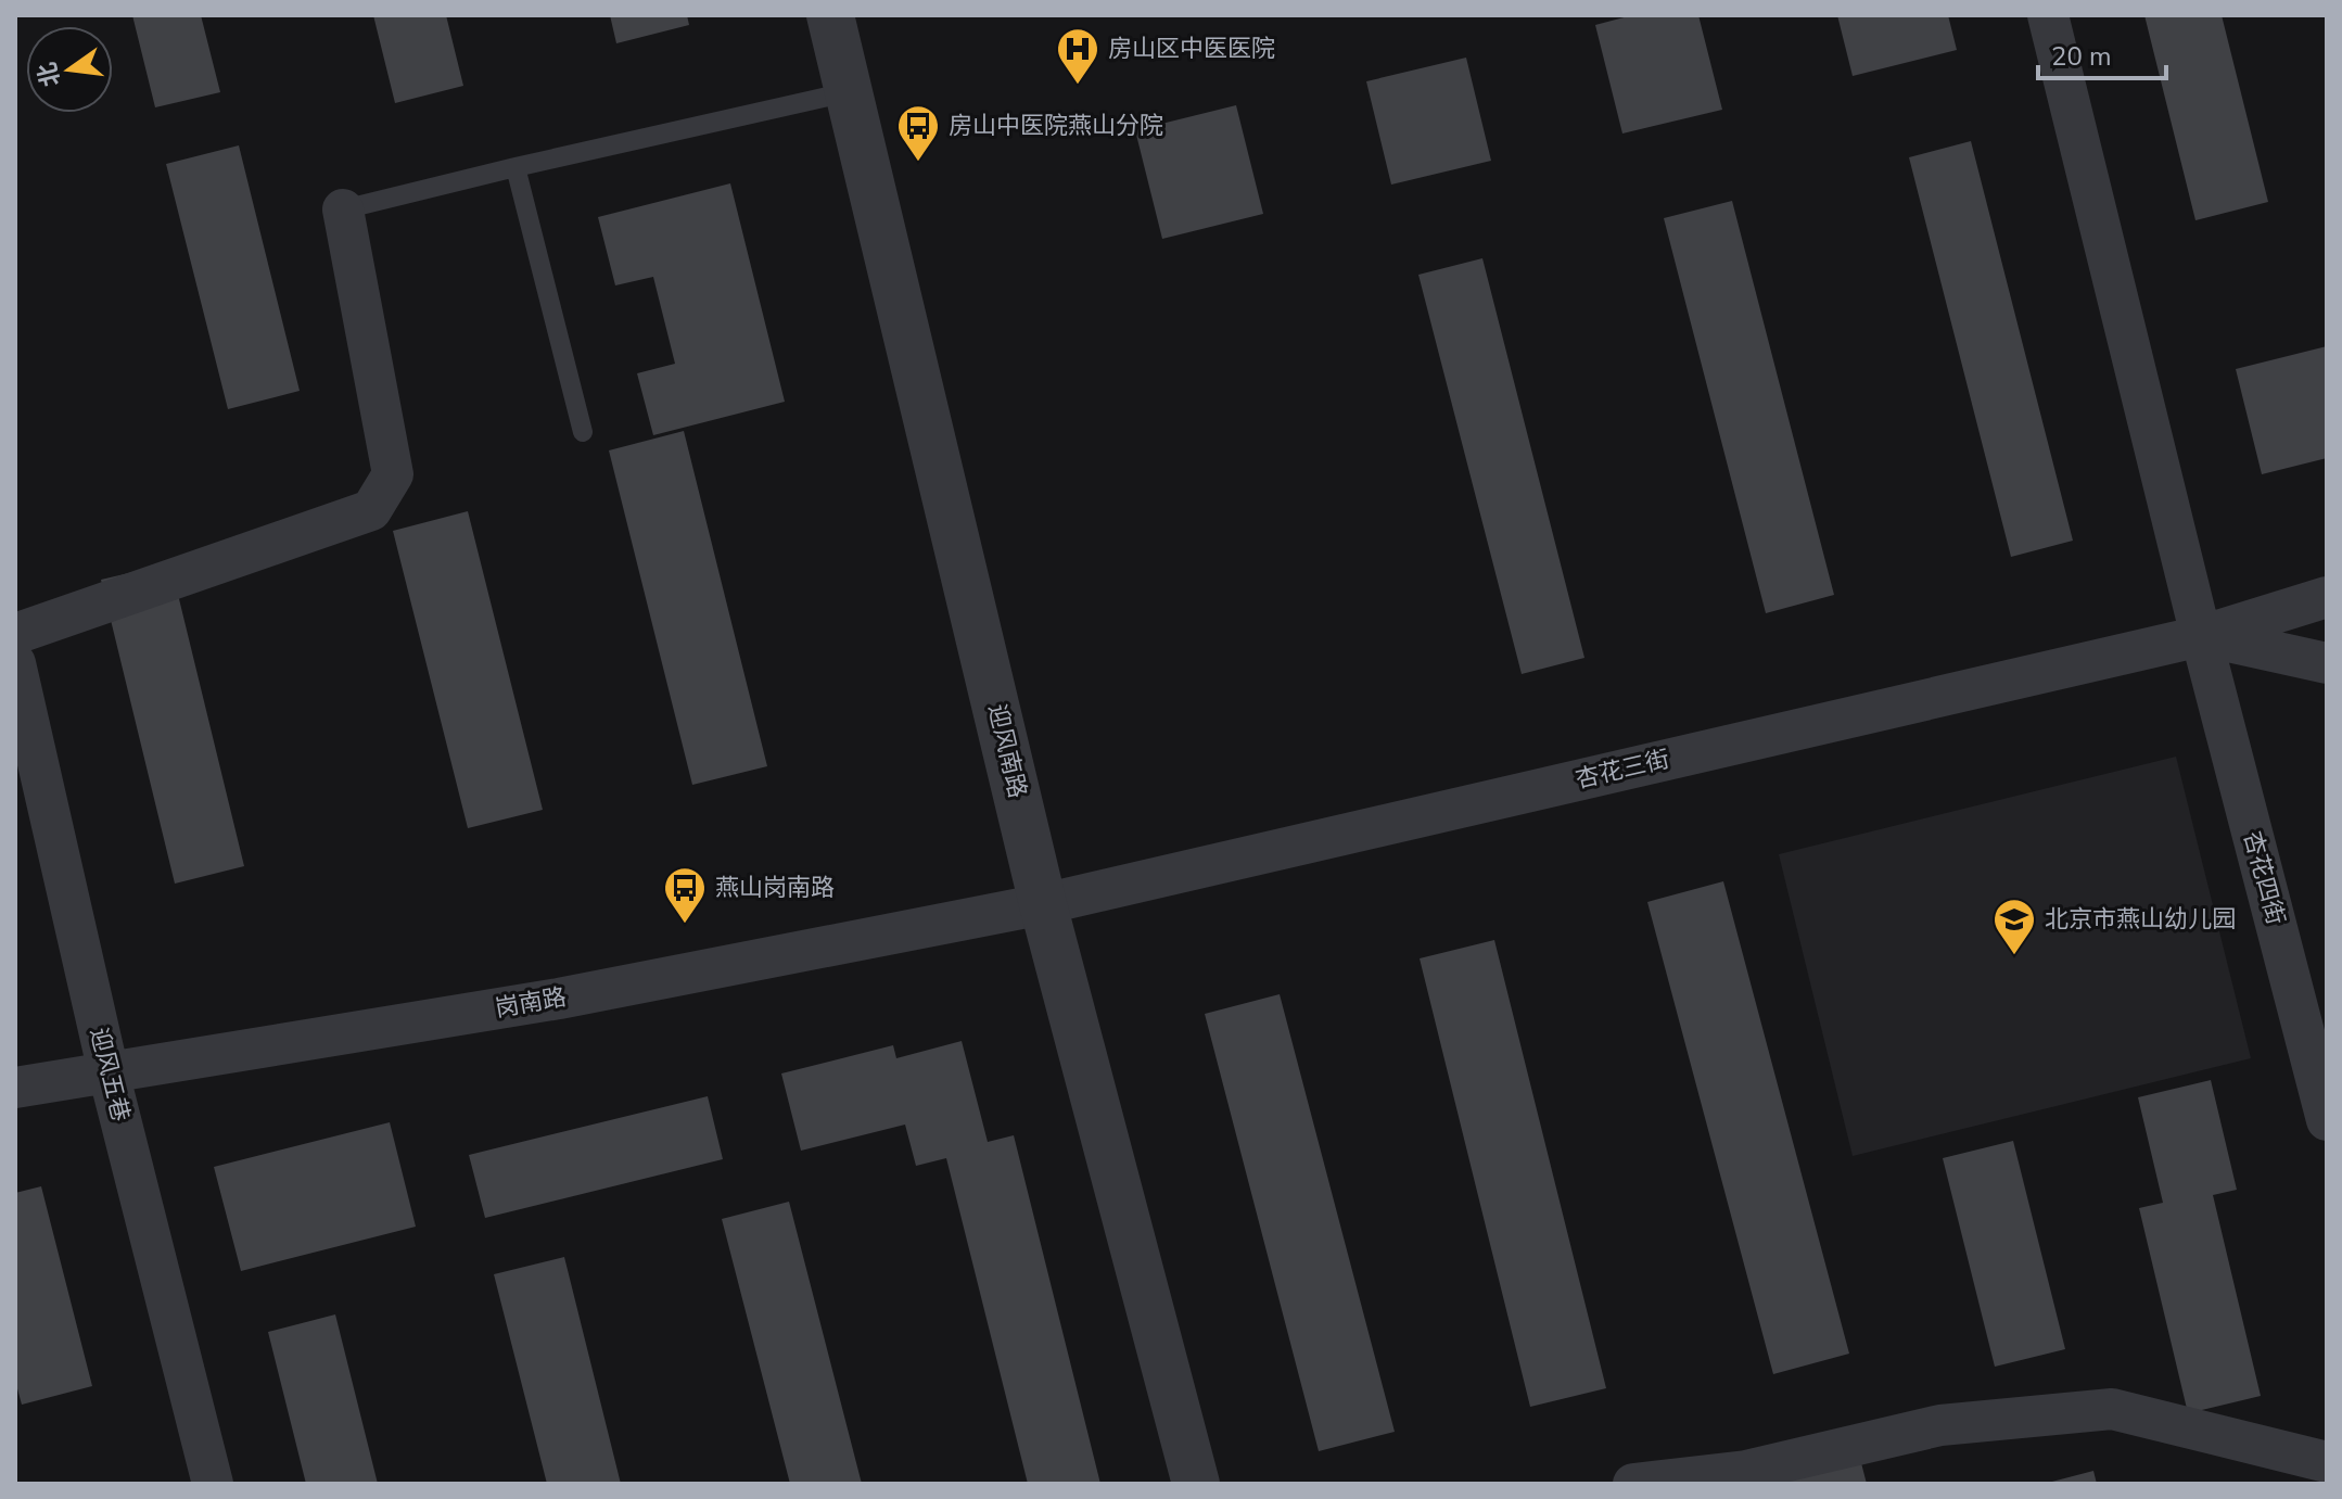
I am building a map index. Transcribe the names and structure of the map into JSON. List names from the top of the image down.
{
  "streets": {
    "street": [
      "迎风南路",
      "杏花三街",
      "杏花四街",
      "岗南路",
      "迎风五巷"
    ]
  },
  "crossings": [
    ["迎风南路", "杏花三街"],
    ["迎风南路", "岗南路"],
    ["杏花三街", "杏花四街"],
    ["杏花三街", "岗南路"],
    ["岗南路", "迎风五巷"]
  ],
  "places": {
    "hospital": ["房山区中医医院"],
    "bus stop": ["房山中医院燕山分院", "燕山岗南路"],
    "school or university": ["北京市燕山幼儿园"]
  },
  "scale_bar": "20 m",
  "north": "left"
}
